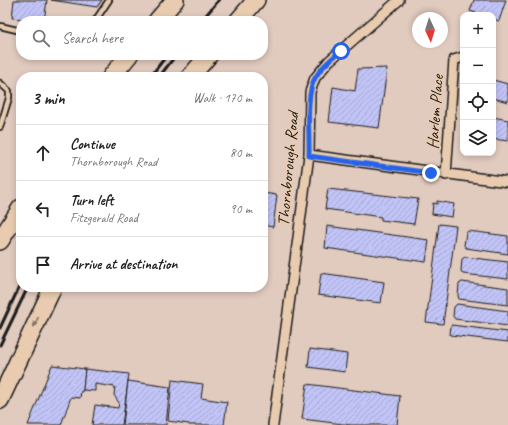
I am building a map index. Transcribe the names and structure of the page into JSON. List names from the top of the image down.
{
  "streets": {
    "street": ["Harlem Place", "Thornborough Road"]
  },
  "north": "bottom",
  "page": {
    "map_buttons": ["+", "−"],
    "search": "Search here",
    "heading": ["3 min", "Walk · 170 m"],
    "list": [
      ["Continue", "Thornborough Road", "80 m"],
      ["Turn left", "Fitzgerald Road", "90 m"],
      "Arrive at destination"
    ]
  }
}
